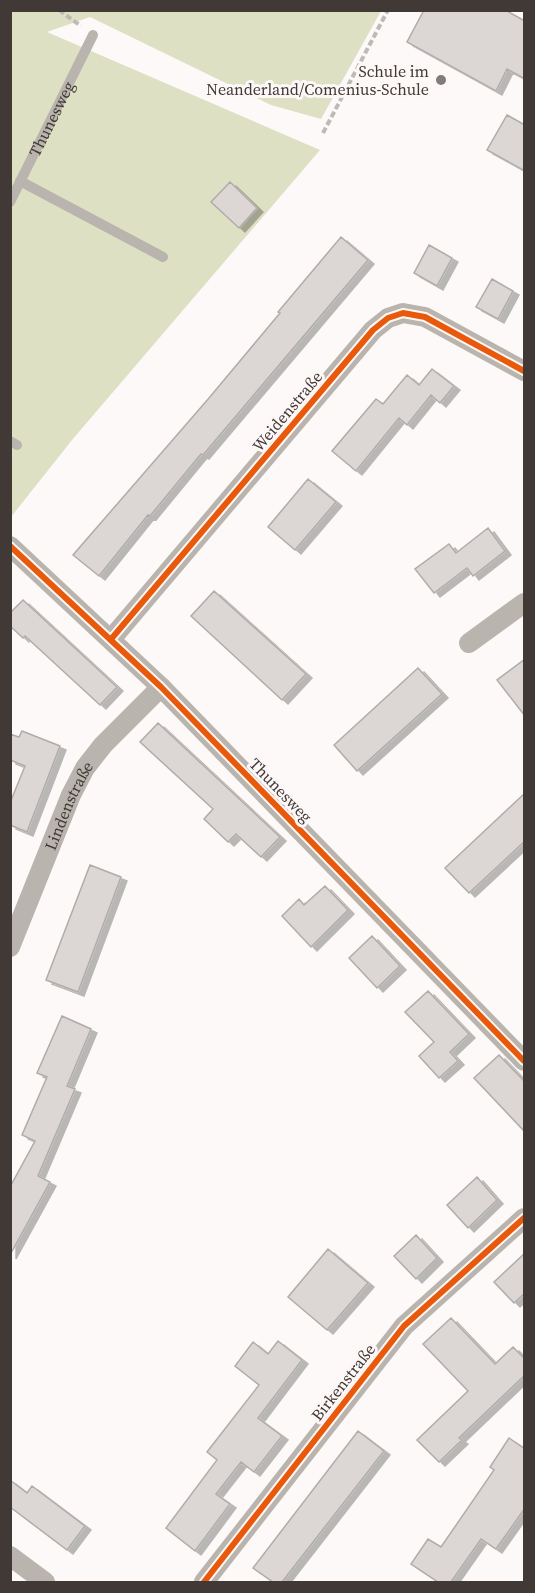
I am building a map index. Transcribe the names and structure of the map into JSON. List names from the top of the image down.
{
  "streets": {
    "street": [
      "Thunesweg",
      "Weidenstraße",
      "Lindenstraße",
      "Birkenstraße"
    ]
  },
  "crossings": [
    ["Thunesweg", "Weidenstraße"],
    ["Thunesweg", "Lindenstraße"]
  ],
  "places": ["Schule im Neanderland/Comenius-Schule"]
}
